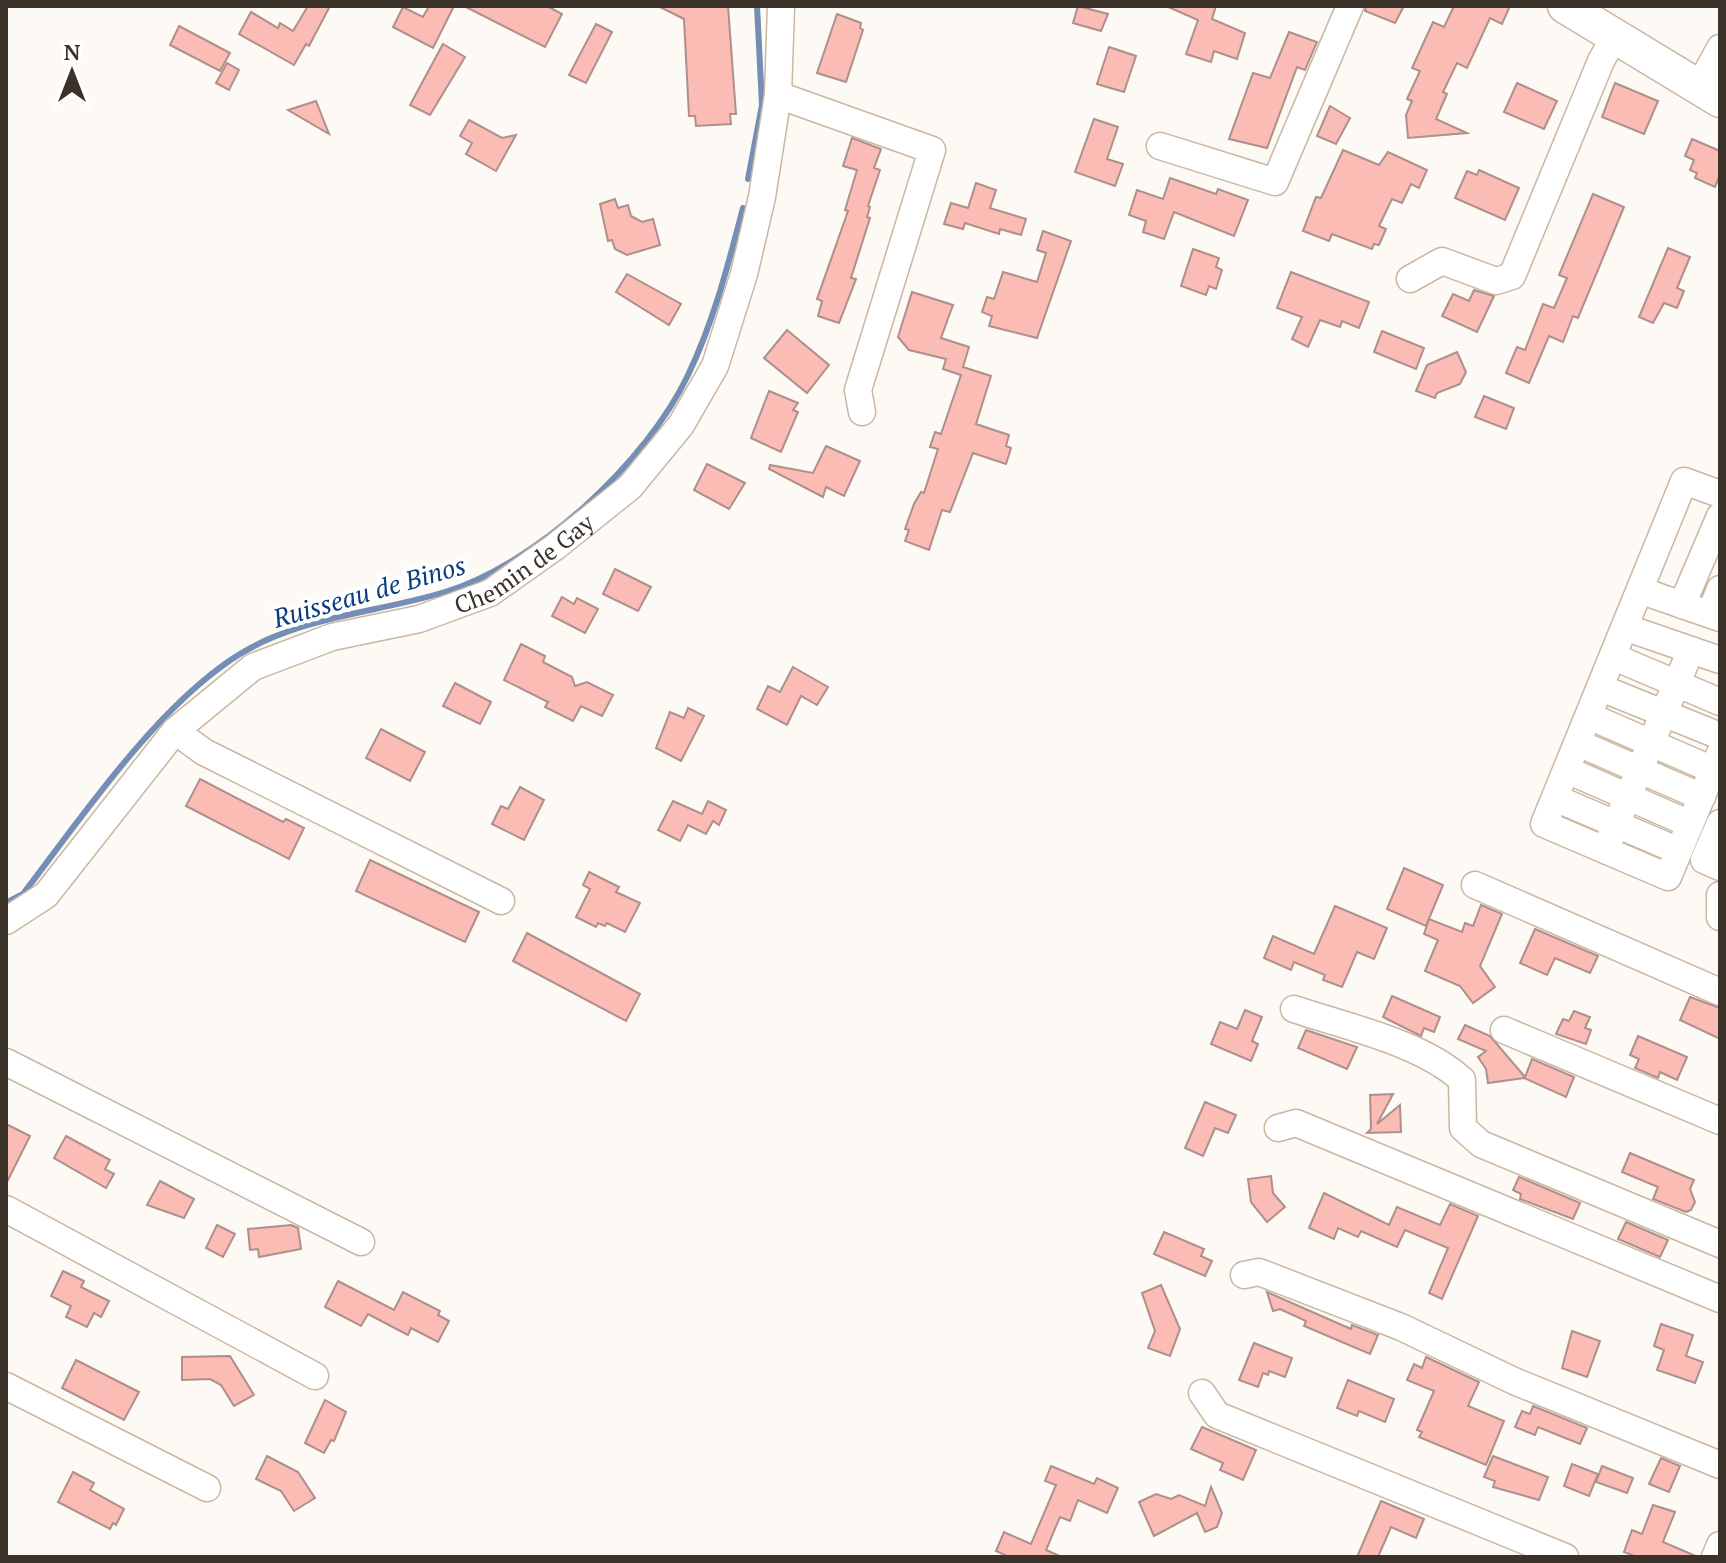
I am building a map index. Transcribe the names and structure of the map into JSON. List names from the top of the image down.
{
  "streets": {
    "street": ["Chemin de Gay"]
  },
  "water": ["Ruisseau de Binos"],
  "north": "top"
}
